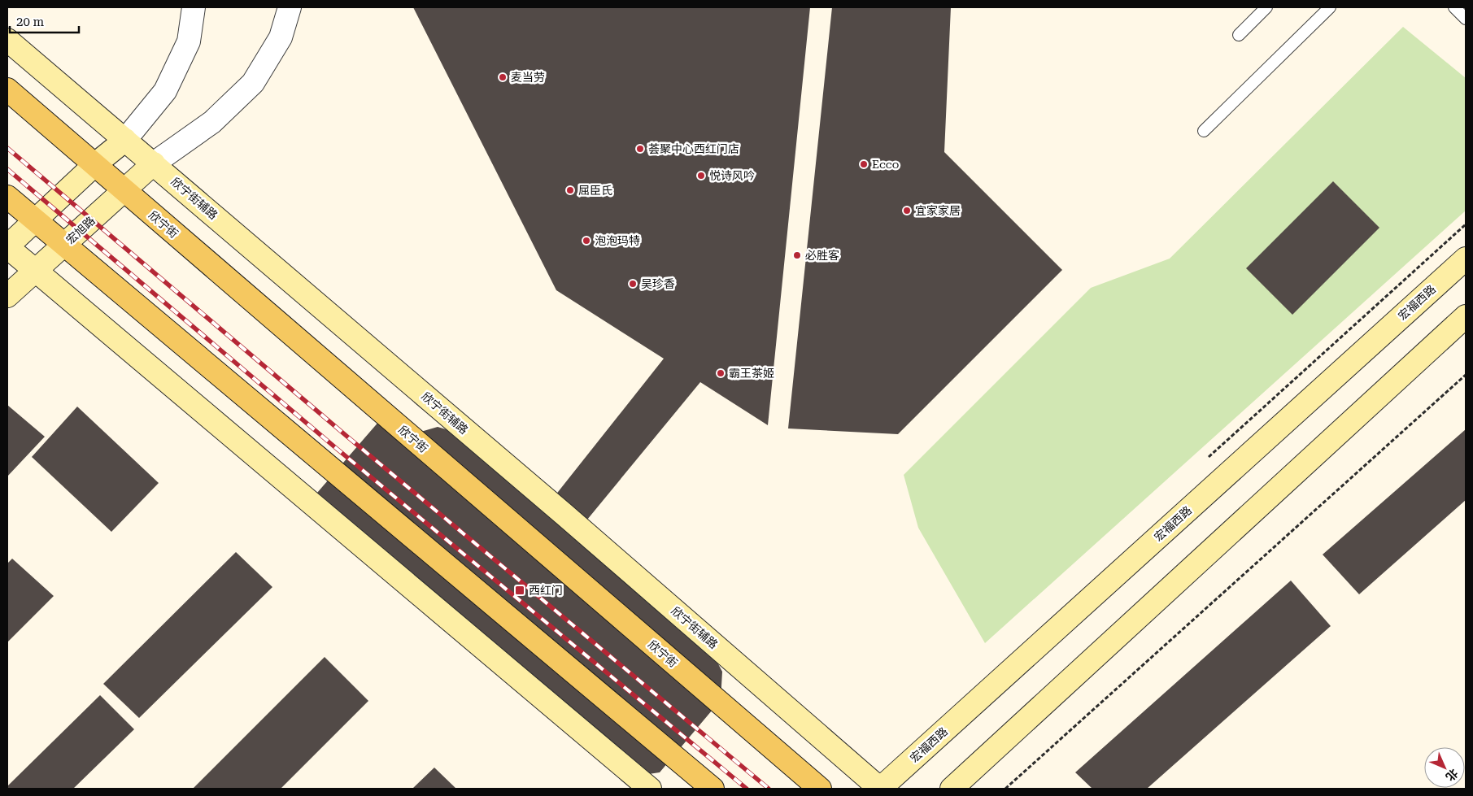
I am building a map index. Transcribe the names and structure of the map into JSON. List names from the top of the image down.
{
  "streets": {
    "main road": ["欣宁街"],
    "street": ["欣宁街辅路", "宏旭路", "宏福西路"]
  },
  "crossings": [
    ["欣宁街辅路", "宏旭路"],
    ["欣宁街辅路", "宏福西路"],
    ["欣宁街", "宏旭路"]
  ],
  "places": {
    "other": [
      "麦当劳",
      "荟聚中心西红门店",
      "Ecco",
      "悦诗风吟",
      "屈臣氏",
      "宜家家居",
      "泡泡玛特",
      "必胜客",
      "吴珍香",
      "霸王茶姬"
    ],
    "transit": ["西红门"]
  },
  "scale_bar": "20 m",
  "north": "bottom right"
}
